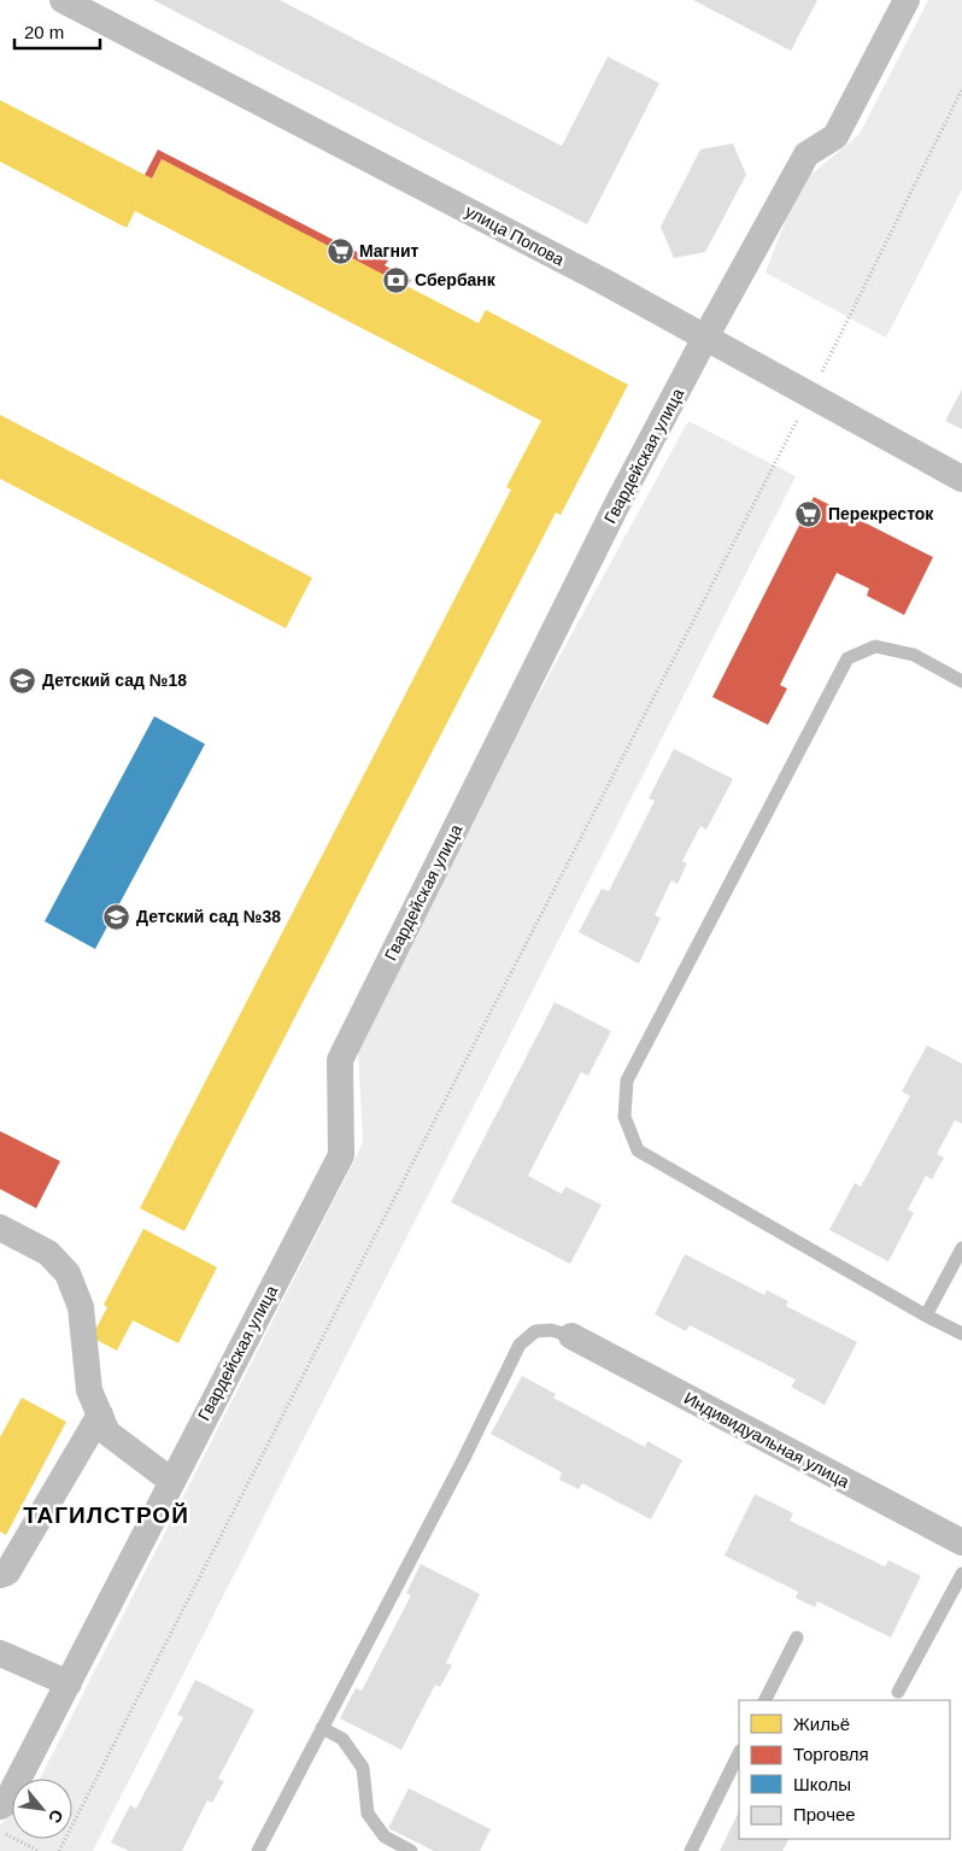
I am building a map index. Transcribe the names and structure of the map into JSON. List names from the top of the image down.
{
  "streets": {
    "street": ["улица Попова", "Гвардейская улица", "Индивидуальная улица"]
  },
  "crossings": [
    ["улица Попова", "Гвардейская улица"]
  ],
  "districts": ["ТАГИЛСТРОЙ"],
  "places": {
    "supermarket": ["Магнит", "Перекресток"],
    "bank": ["Сбербанк"],
    "school or university": ["Детский сад №18", "Детский сад №38"]
  },
  "legend": [
    "Жильё",
    "Торговля",
    "Школы",
    "Прочее"
  ],
  "scale_bar": "20 m",
  "north": "bottom right"
}
